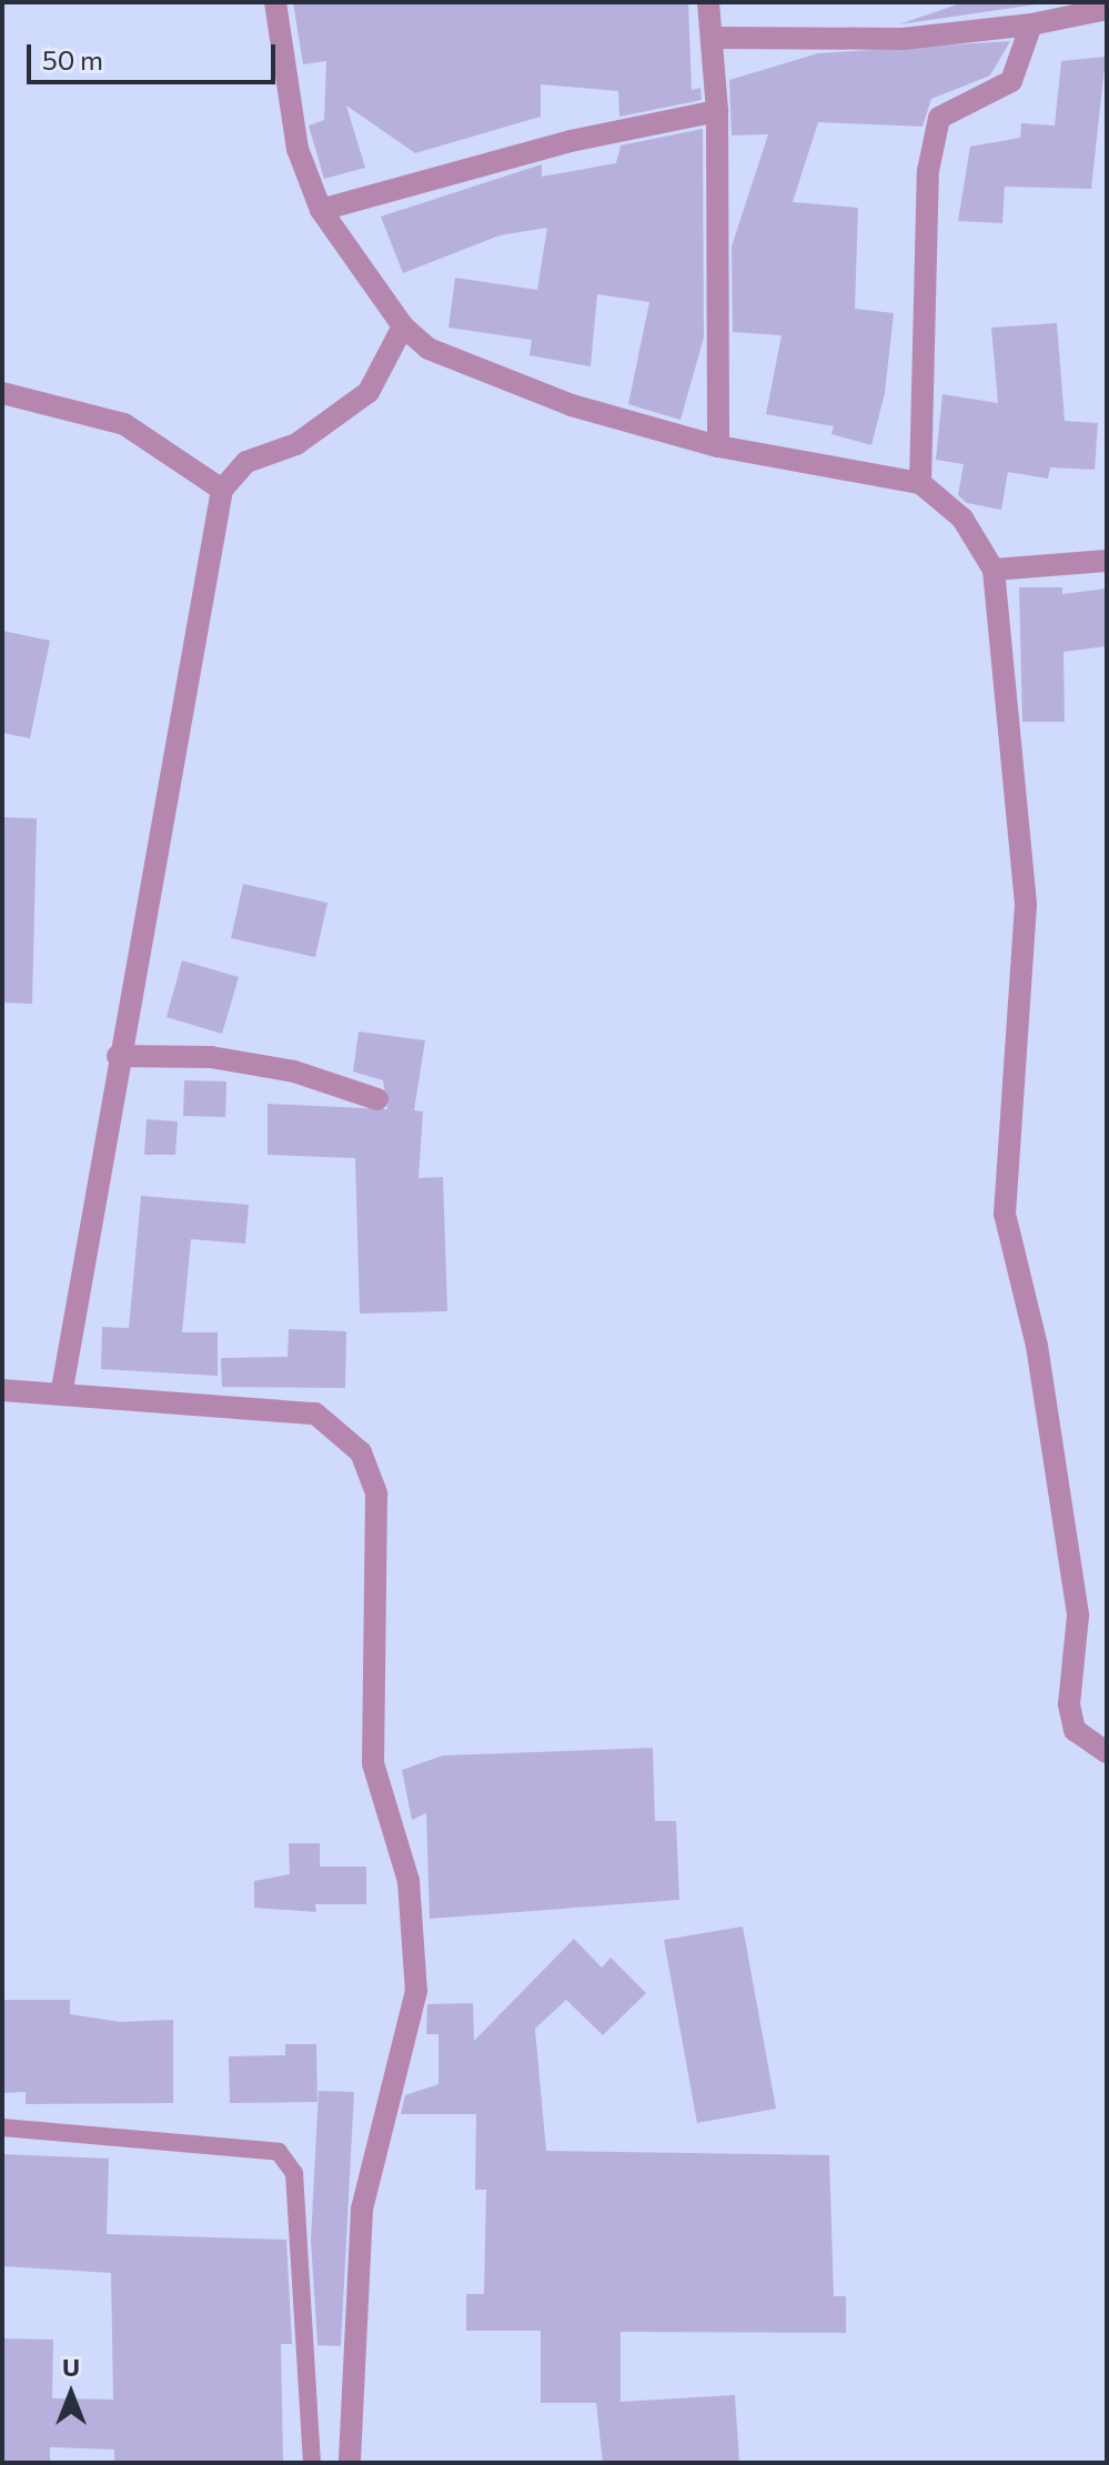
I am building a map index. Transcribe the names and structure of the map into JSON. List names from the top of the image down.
{
  "scale_bar": "50 m",
  "north": "top"
}
